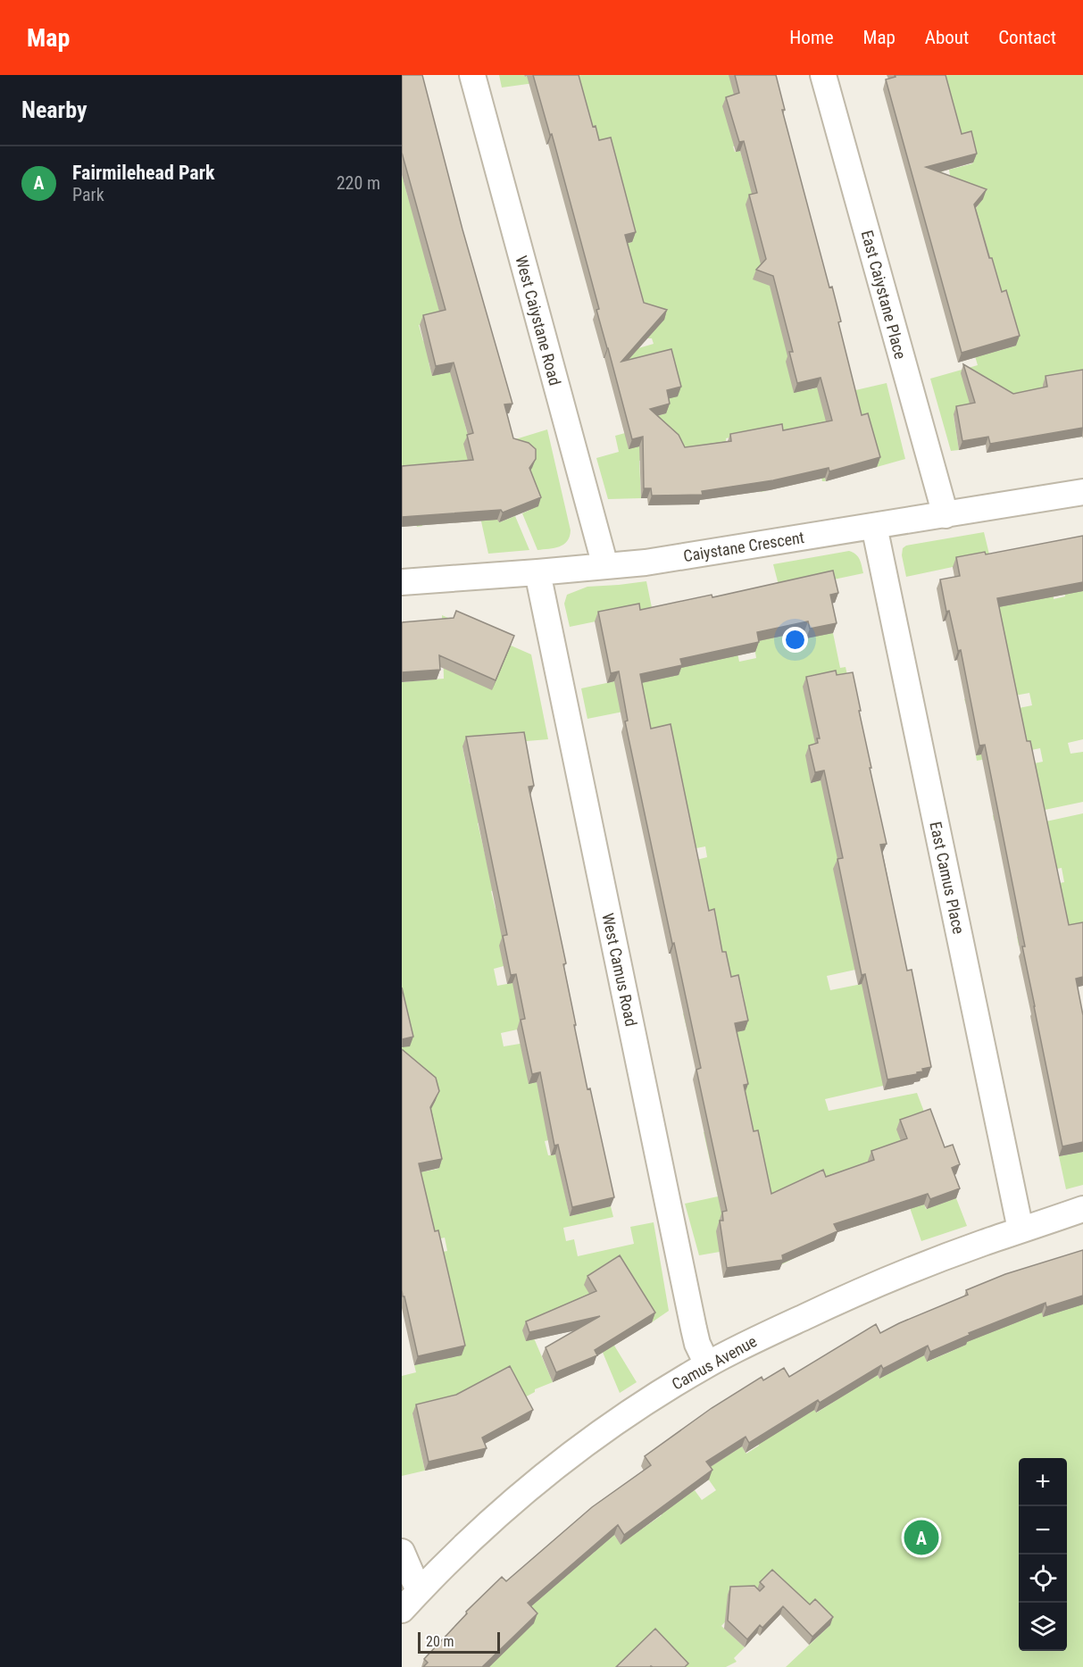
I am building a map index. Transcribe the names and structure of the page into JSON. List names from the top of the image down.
{
  "streets": {
    "street": [
      "East Caiystane Place",
      "West Caiystane Road",
      "Caiystane Crescent",
      "East Camus Place",
      "West Camus Road",
      "Camus Avenue"
    ]
  },
  "crossings": [
    ["East Caiystane Place", "Caiystane Crescent"],
    ["West Caiystane Road", "Caiystane Crescent"],
    ["Caiystane Crescent", "East Camus Place"],
    ["Caiystane Crescent", "West Camus Road"],
    ["East Camus Place", "Camus Avenue"],
    ["West Camus Road", "Camus Avenue"]
  ],
  "scale_bar": "20 m",
  "page": {
    "header": "Map",
    "nav": [
      "Home",
      "Map",
      "About",
      "Contact"
    ],
    "heading": "Nearby",
    "list": [
      {
        "mark": "A",
        "name": "Fairmilehead Park",
        "note": "Park",
        "value": "220 m"
      }
    ],
    "map_buttons": ["+", "−"],
    "pins": "A",
    "scale": "20 m"
  }
}
